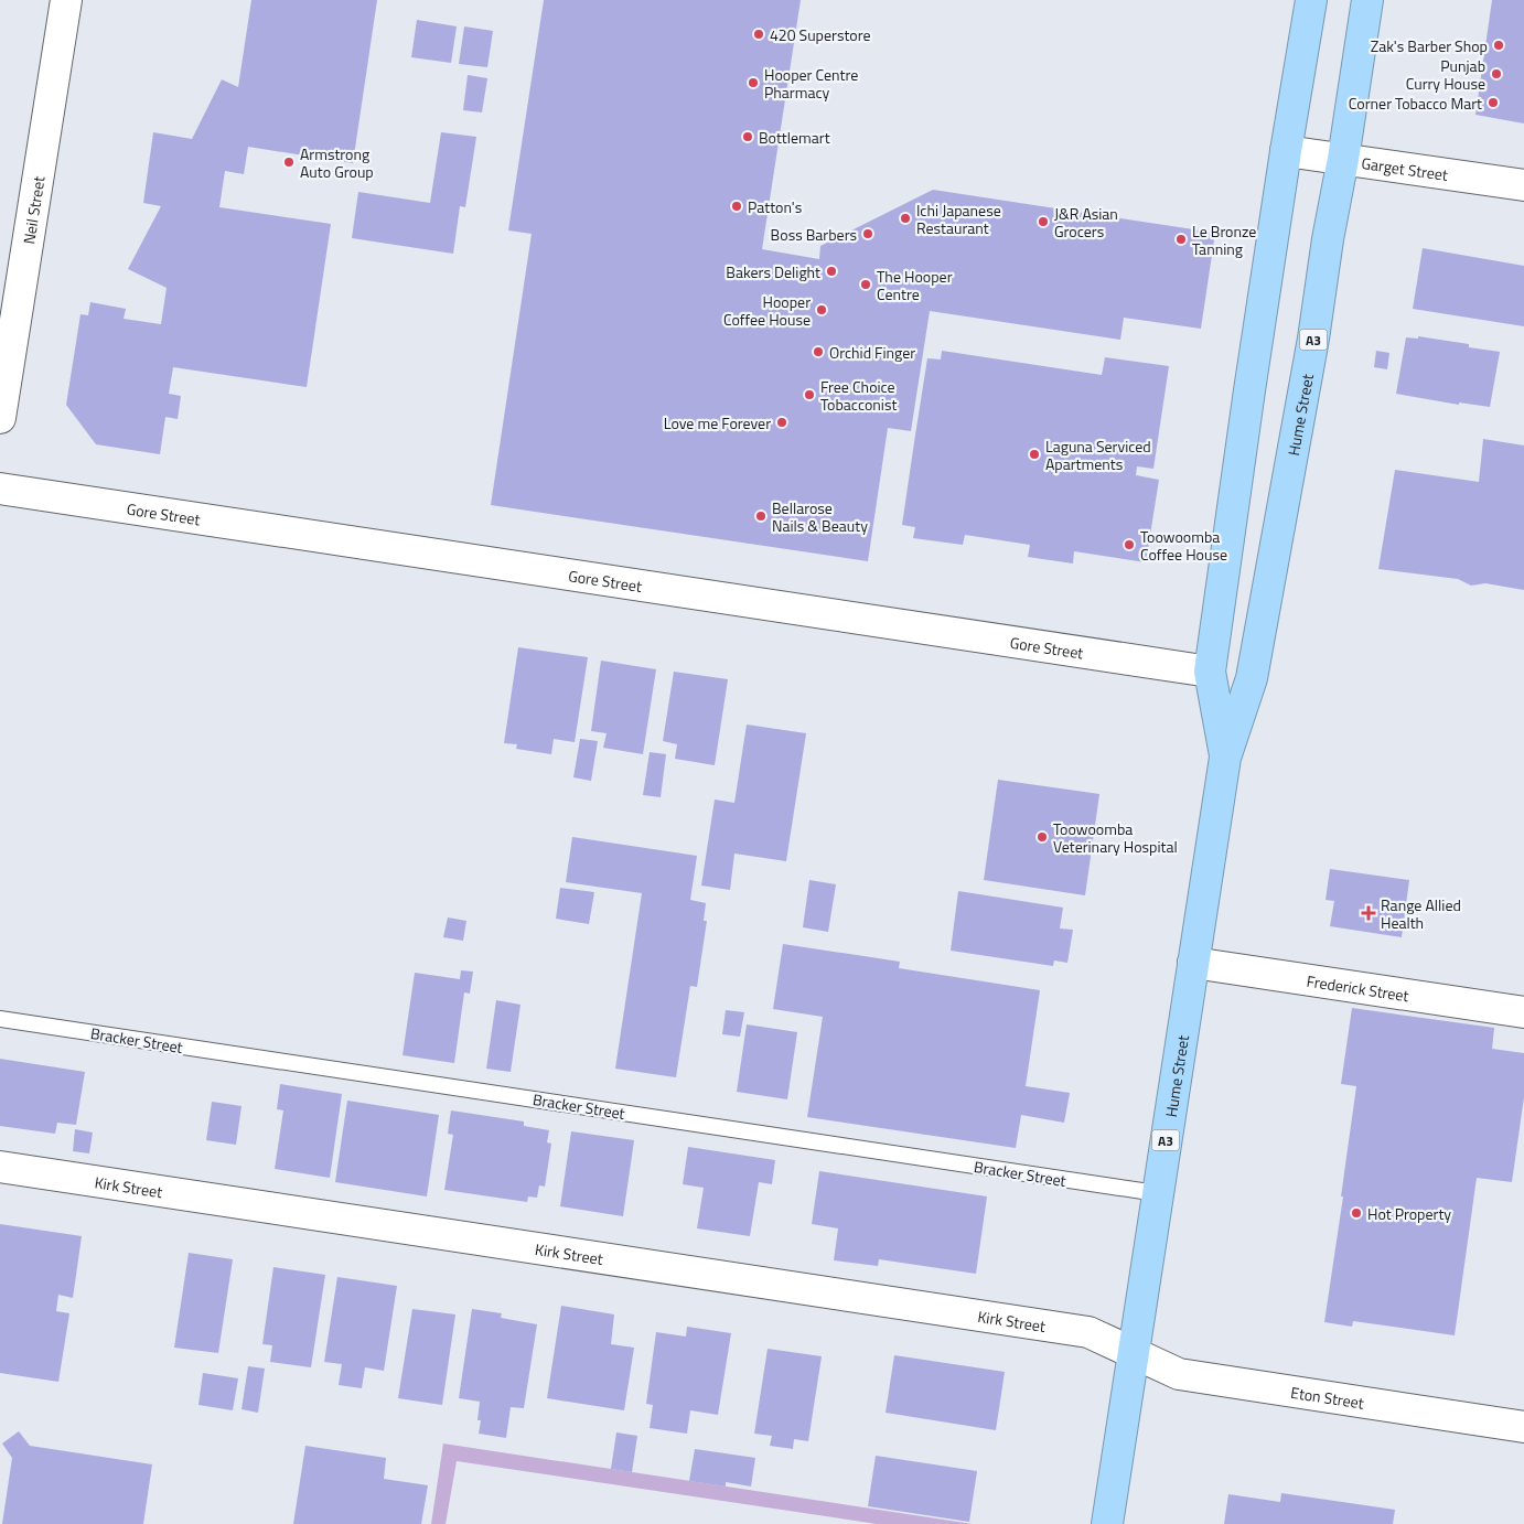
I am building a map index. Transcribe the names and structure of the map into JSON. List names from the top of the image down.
{
  "streets": {
    "highway": ["A3", "Hume Street"],
    "street": [
      "Garget Street",
      "Neil Street",
      "Gore Street",
      "Frederick Street",
      "Kirk Street",
      "Eton Street"
    ],
    "lane": ["Bracker Street"]
  },
  "crossings": [
    ["Garget Street", "Hume Street"],
    ["Hume Street", "Gore Street"],
    ["Hume Street", "Frederick Street"],
    ["Hume Street", "Bracker Street"],
    ["Hume Street", "Kirk Street"],
    ["Hume Street", "Eton Street"],
    ["Kirk Street", "Eton Street"]
  ],
  "places": {
    "other": [
      "420 Superstore",
      "Zak's Barber Shop",
      "Punjab Curry House",
      "Hooper Centre Pharmacy",
      "Corner Tobacco Mart",
      "Bottlemart",
      "Armstrong Auto Group",
      "Patton's",
      "Ichi Japanese Restaurant",
      "J&R Asian Grocers",
      "Boss Barbers",
      "Le Bronze Tanning",
      "Bakers Delight",
      "The Hooper Centre",
      "Hooper Coffee House",
      "Orchid Finger",
      "Free Choice Tobacconist",
      "Love me Forever",
      "Laguna Serviced Apartments",
      "Bellarose Nails & Beauty",
      "Toowoomba Coffee House",
      "Toowoomba Veterinary Hospital",
      "Hot Property"
    ],
    "health": ["Range Allied Health"]
  }
}
